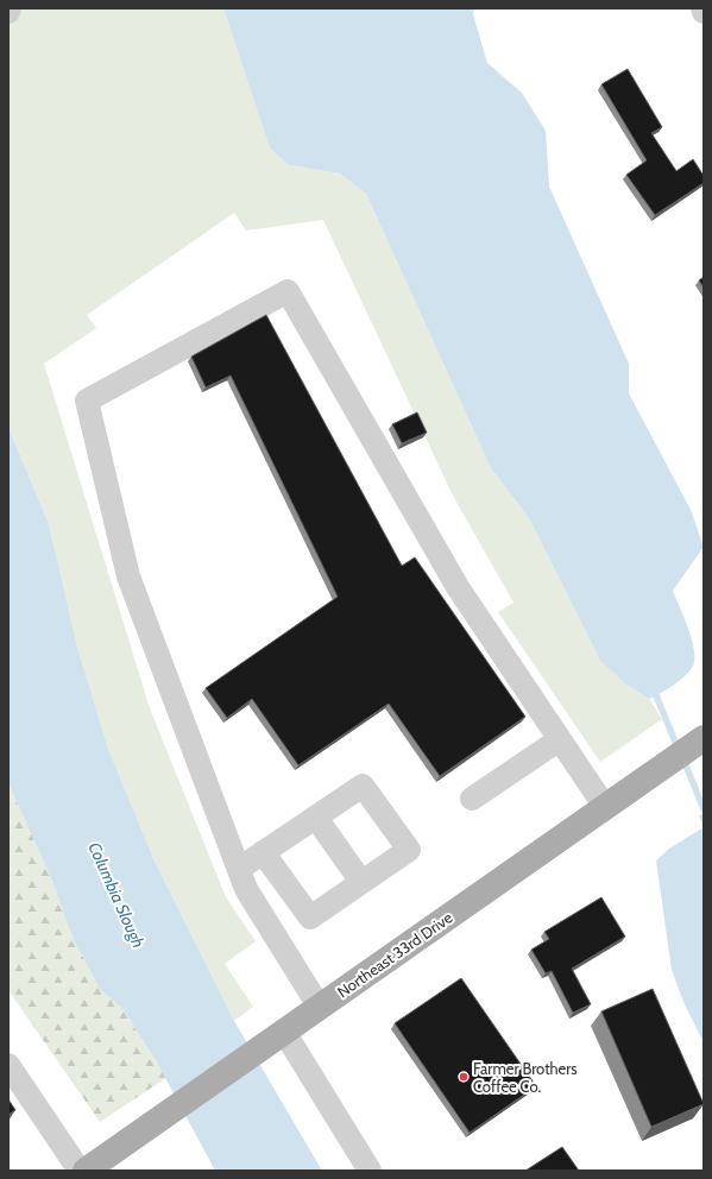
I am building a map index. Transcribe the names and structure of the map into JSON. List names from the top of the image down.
{
  "streets": {
    "main road": ["Northeast 33rd Drive"]
  },
  "water": ["Columbia Slough"],
  "places": ["Farmer Brothers Coffee Co."]
}
